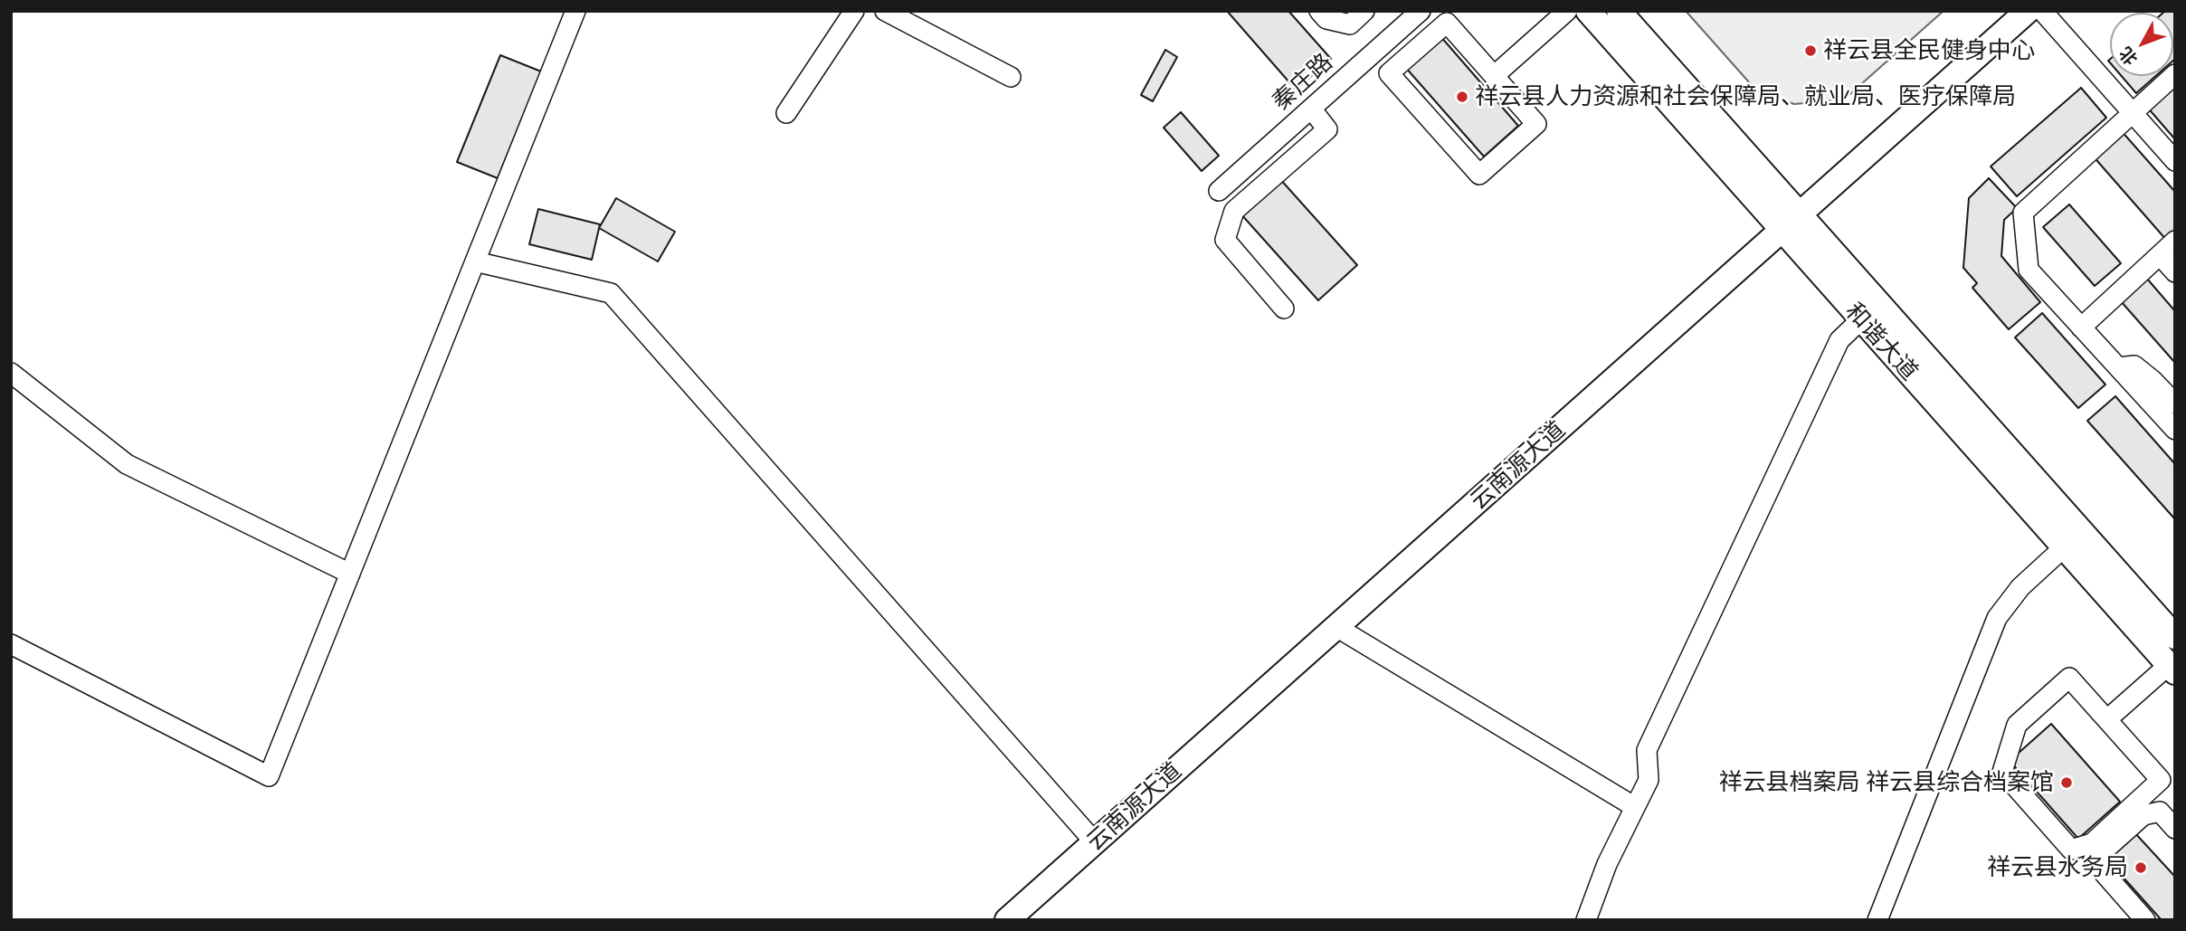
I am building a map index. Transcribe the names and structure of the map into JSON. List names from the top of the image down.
{
  "streets": {
    "main road": ["和谐大道", "云南源大道"],
    "street": ["秦庄路"]
  },
  "crossings": [
    ["和谐大道", "云南源大道"]
  ],
  "places": [
    "祥云县全民健身中心",
    "祥云县人力资源和社会保障局、就业局、医疗保障局",
    "祥云县档案局 祥云县综合档案馆",
    "祥云县水务局"
  ],
  "north": "bottom left"
}
